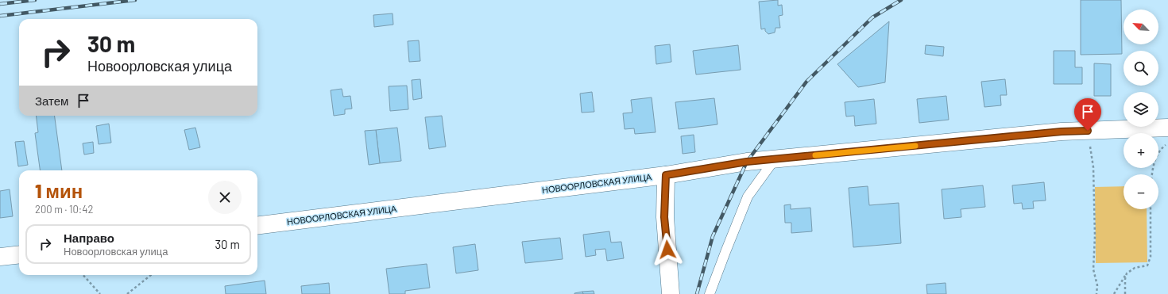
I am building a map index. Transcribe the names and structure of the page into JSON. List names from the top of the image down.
{
  "streets": {
    "street": ["НОВООРЛОВСКАЯ УЛИЦА"]
  },
  "north": "top left",
  "page": {
    "map_buttons": ["+", "−"],
    "turn": ["30 m", "Новоорловская улица"],
    "then": "Затем",
    "heading": ["1 мин", "200 m · 10:42"],
    "list": [
      {
        "name": "Направо",
        "note": "Новоорловская улица",
        "value": "30 m"
      }
    ]
  }
}
